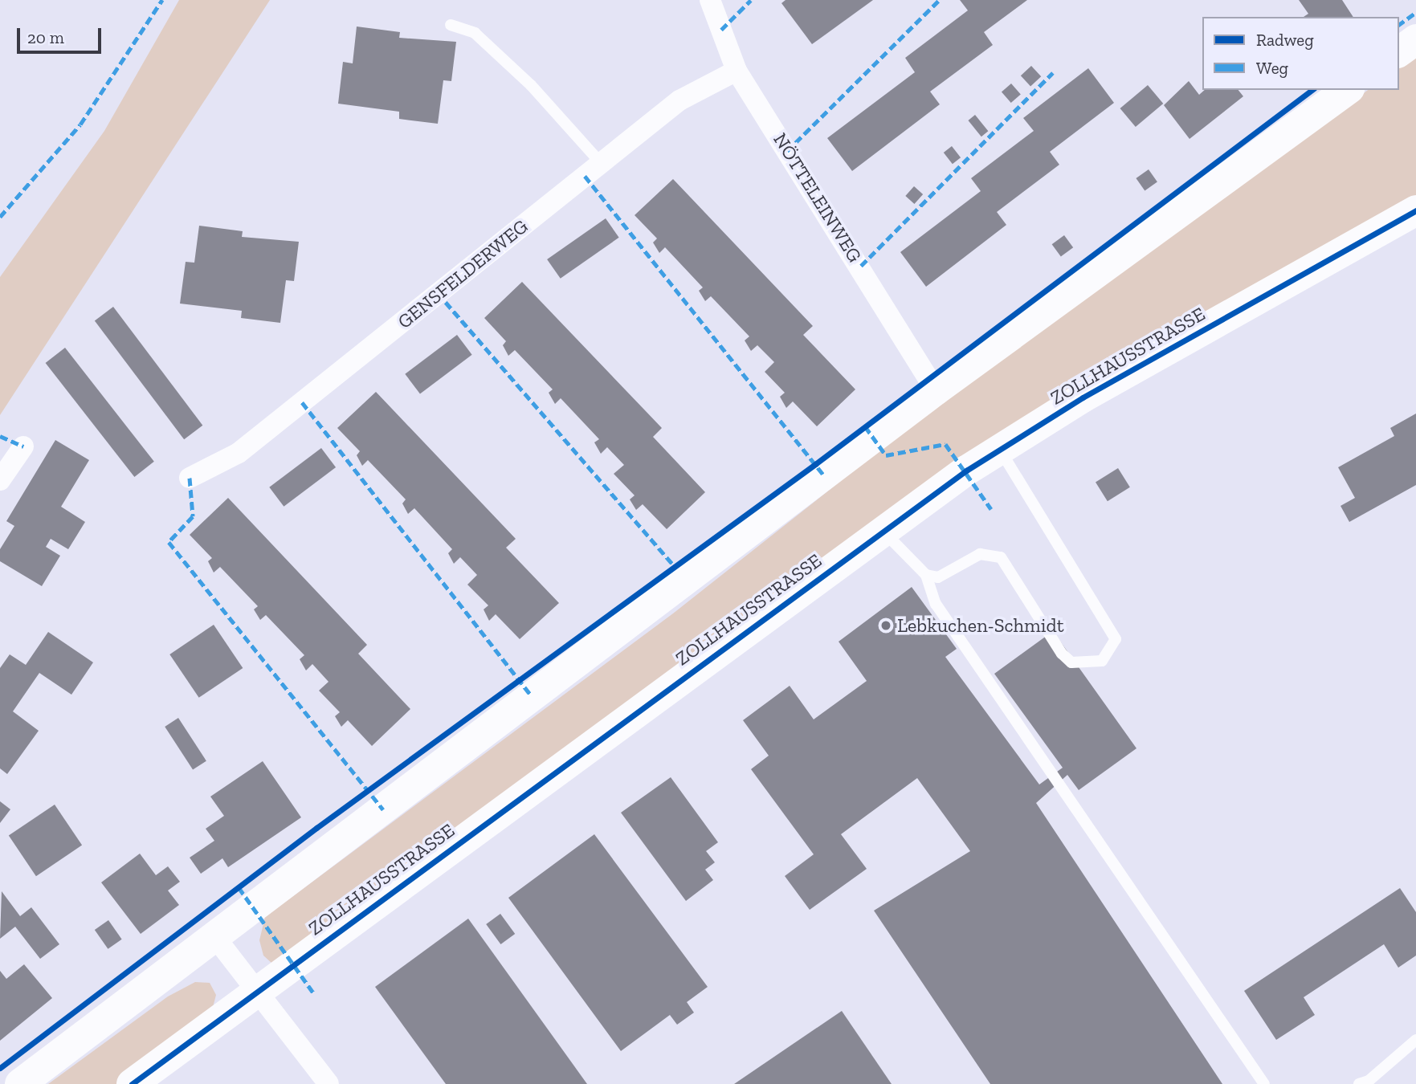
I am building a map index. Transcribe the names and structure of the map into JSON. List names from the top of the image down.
{
  "streets": {
    "main road": ["ZOLLHAUSSTRASSE"],
    "street": ["NÖTTELEINWEG", "GENSFELDERWEG"]
  },
  "crossings": [
    ["NÖTTELEINWEG", "GENSFELDERWEG"]
  ],
  "places": ["Lebkuchen-Schmidt"],
  "legend": ["Radweg", "Weg"],
  "scale_bar": "20 m"
}
